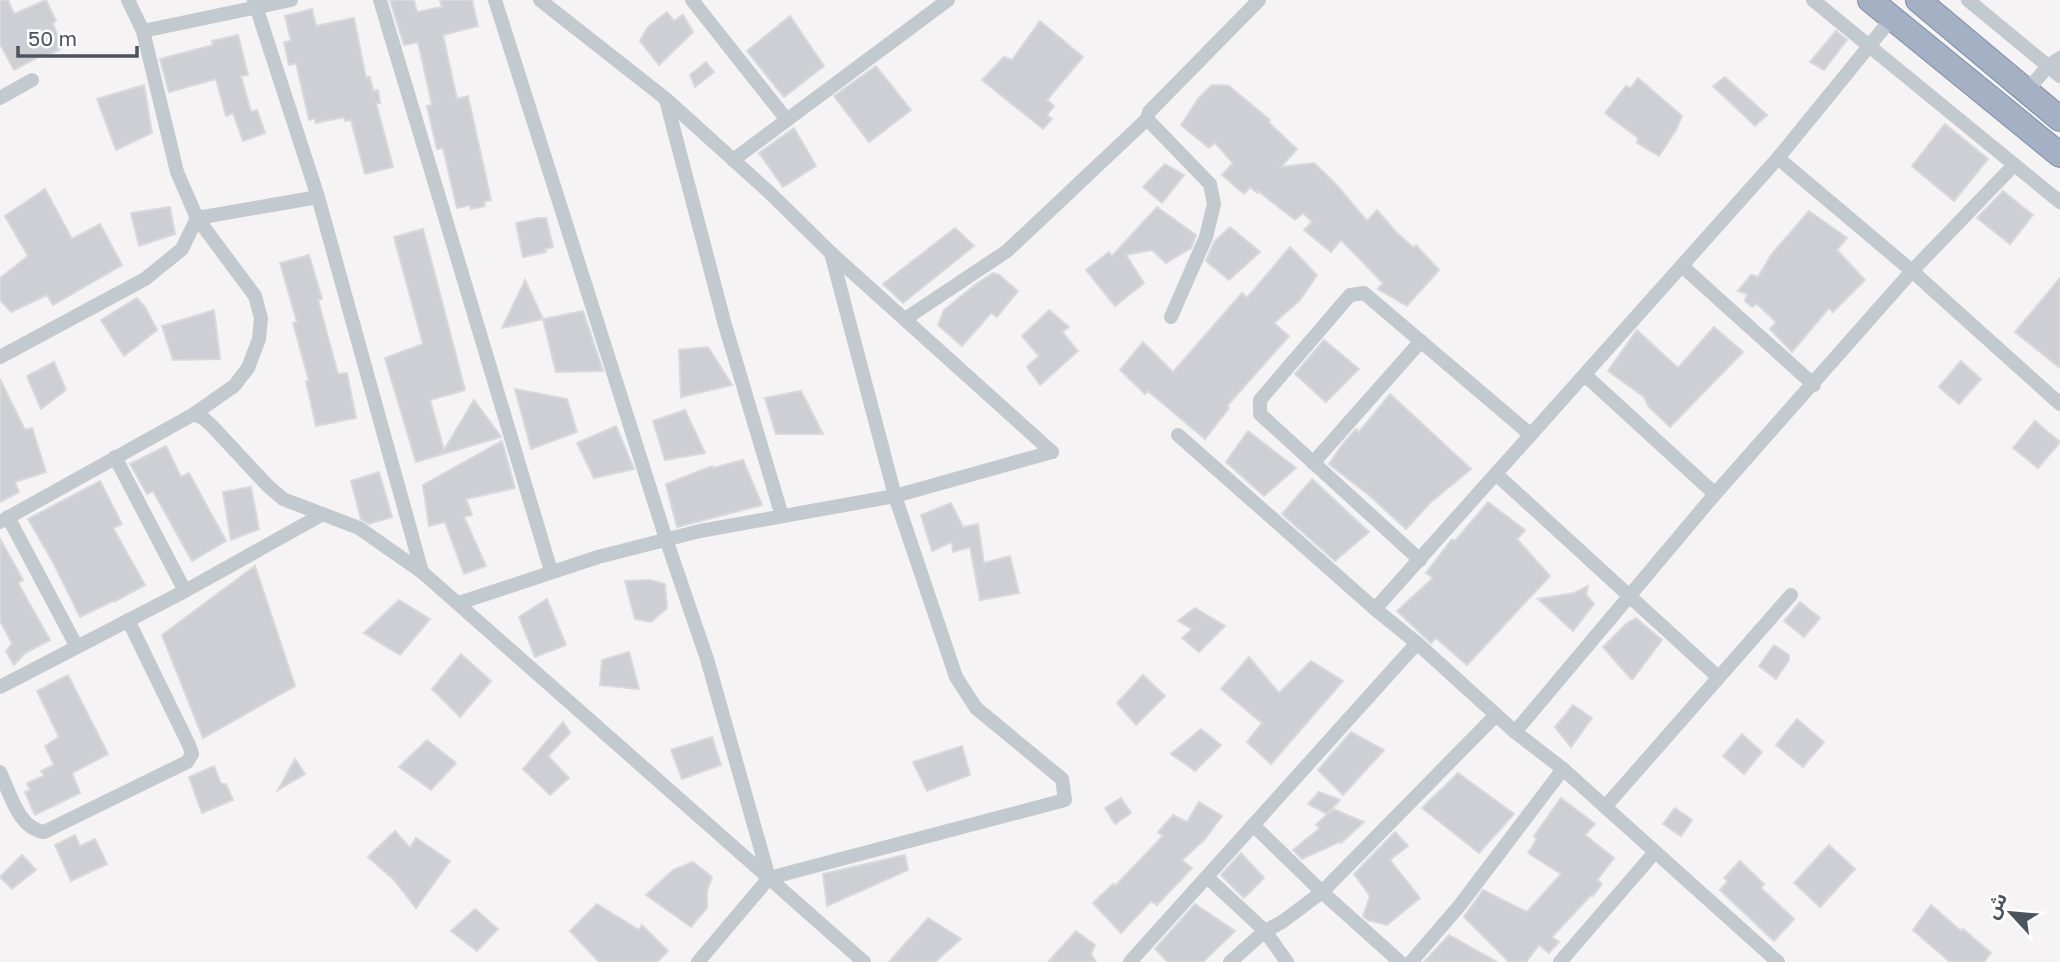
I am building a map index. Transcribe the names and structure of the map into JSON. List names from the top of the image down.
{
  "scale_bar": "50 m",
  "north": "top left"
}
